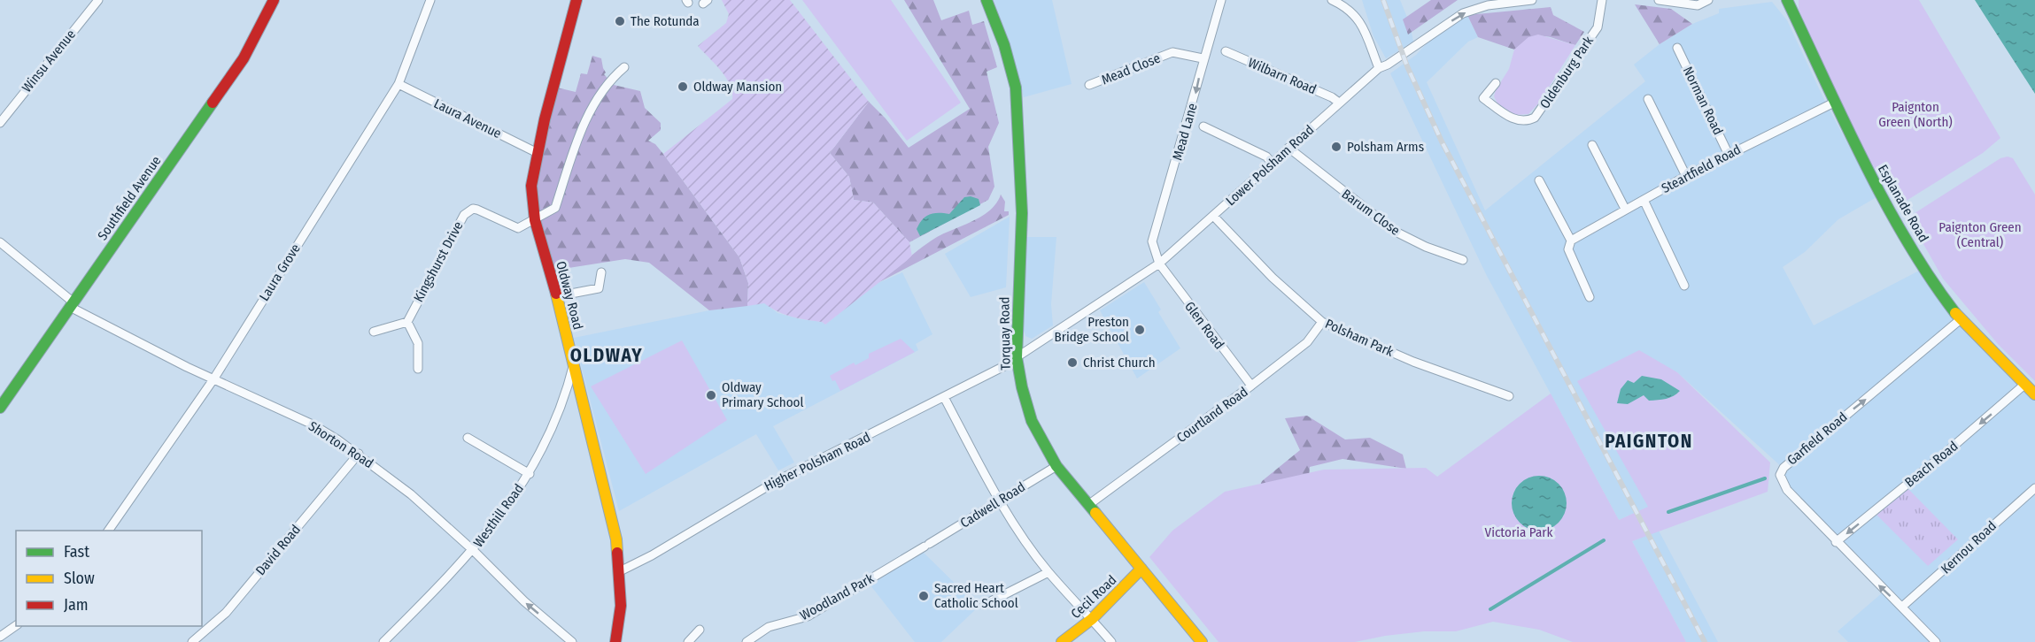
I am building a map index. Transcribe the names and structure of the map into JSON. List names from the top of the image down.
{
  "streets": {
    "main road": [
      "Southfield Avenue",
      "Esplanade Road",
      "Oldway Road",
      "Torquay Road",
      "Cecil Road"
    ],
    "street": [
      "Winsu Avenue",
      "Mead Close",
      "Oldenburg Park",
      "Wilbarn Road",
      "Norman Road",
      "Laura Avenue",
      "Mead Lane",
      "Lower Polsham Road",
      "Steartfield Road",
      "Barum Close",
      "Kingshurst Drive",
      "Laura Grove",
      "Glen Road",
      "Polsham Park",
      "Courtland Road",
      "Garfield Road",
      "Shorton Road",
      "Higher Polsham Road",
      "Beach Road",
      "Cadwell Road",
      "Westhill Road",
      "Kernou Road",
      "David Road",
      "Woodland Park"
    ]
  },
  "crossings": [
    ["Mead Close", "Mead Lane"],
    ["Wilbarn Road", "Lower Polsham Road"],
    ["Norman Road", "Steartfield Road"],
    ["Laura Avenue", "Laura Grove"],
    ["Laura Avenue", "Oldway Road"],
    ["Mead Lane", "Lower Polsham Road"],
    ["Mead Lane", "Glen Road"],
    ["Lower Polsham Road", "Barum Close"],
    ["Lower Polsham Road", "Glen Road"],
    ["Lower Polsham Road", "Torquay Road"],
    ["Lower Polsham Road", "Polsham Park"],
    ["Lower Polsham Road", "Higher Polsham Road"],
    ["Steartfield Road", "Esplanade Road"],
    ["Southfield Avenue", "Shorton Road"],
    ["Esplanade Road", "Garfield Road"],
    ["Esplanade Road", "Beach Road"],
    ["Kingshurst Drive", "Oldway Road"],
    ["Laura Grove", "Shorton Road"],
    ["Oldway Road", "Higher Polsham Road"],
    ["Oldway Road", "Westhill Road"],
    ["Glen Road", "Courtland Road"],
    ["Torquay Road", "Courtland Road"],
    ["Torquay Road", "Higher Polsham Road"],
    ["Torquay Road", "Cadwell Road"],
    ["Torquay Road", "Cecil Road"],
    ["Polsham Park", "Courtland Road"],
    ["Garfield Road", "Beach Road"],
    ["Garfield Road", "Kernou Road"],
    ["Shorton Road", "Westhill Road"],
    ["Shorton Road", "David Road"],
    ["Cadwell Road", "Woodland Park"]
  ],
  "one_way": ["Mead Lane", "Beach Road"],
  "districts": ["OLDWAY", "PAIGNTON"],
  "parks": ["Paignton Green (North)", "Paignton Green (Central)", "Victoria Park"],
  "places": [
    "The Rotunda",
    "Oldway Mansion",
    "Polsham Arms",
    "Preston Bridge School",
    "Christ Church",
    "Oldway Primary School",
    "Sacred Heart Catholic School"
  ],
  "legend": ["Fast", "Slow", "Jam"]
}
